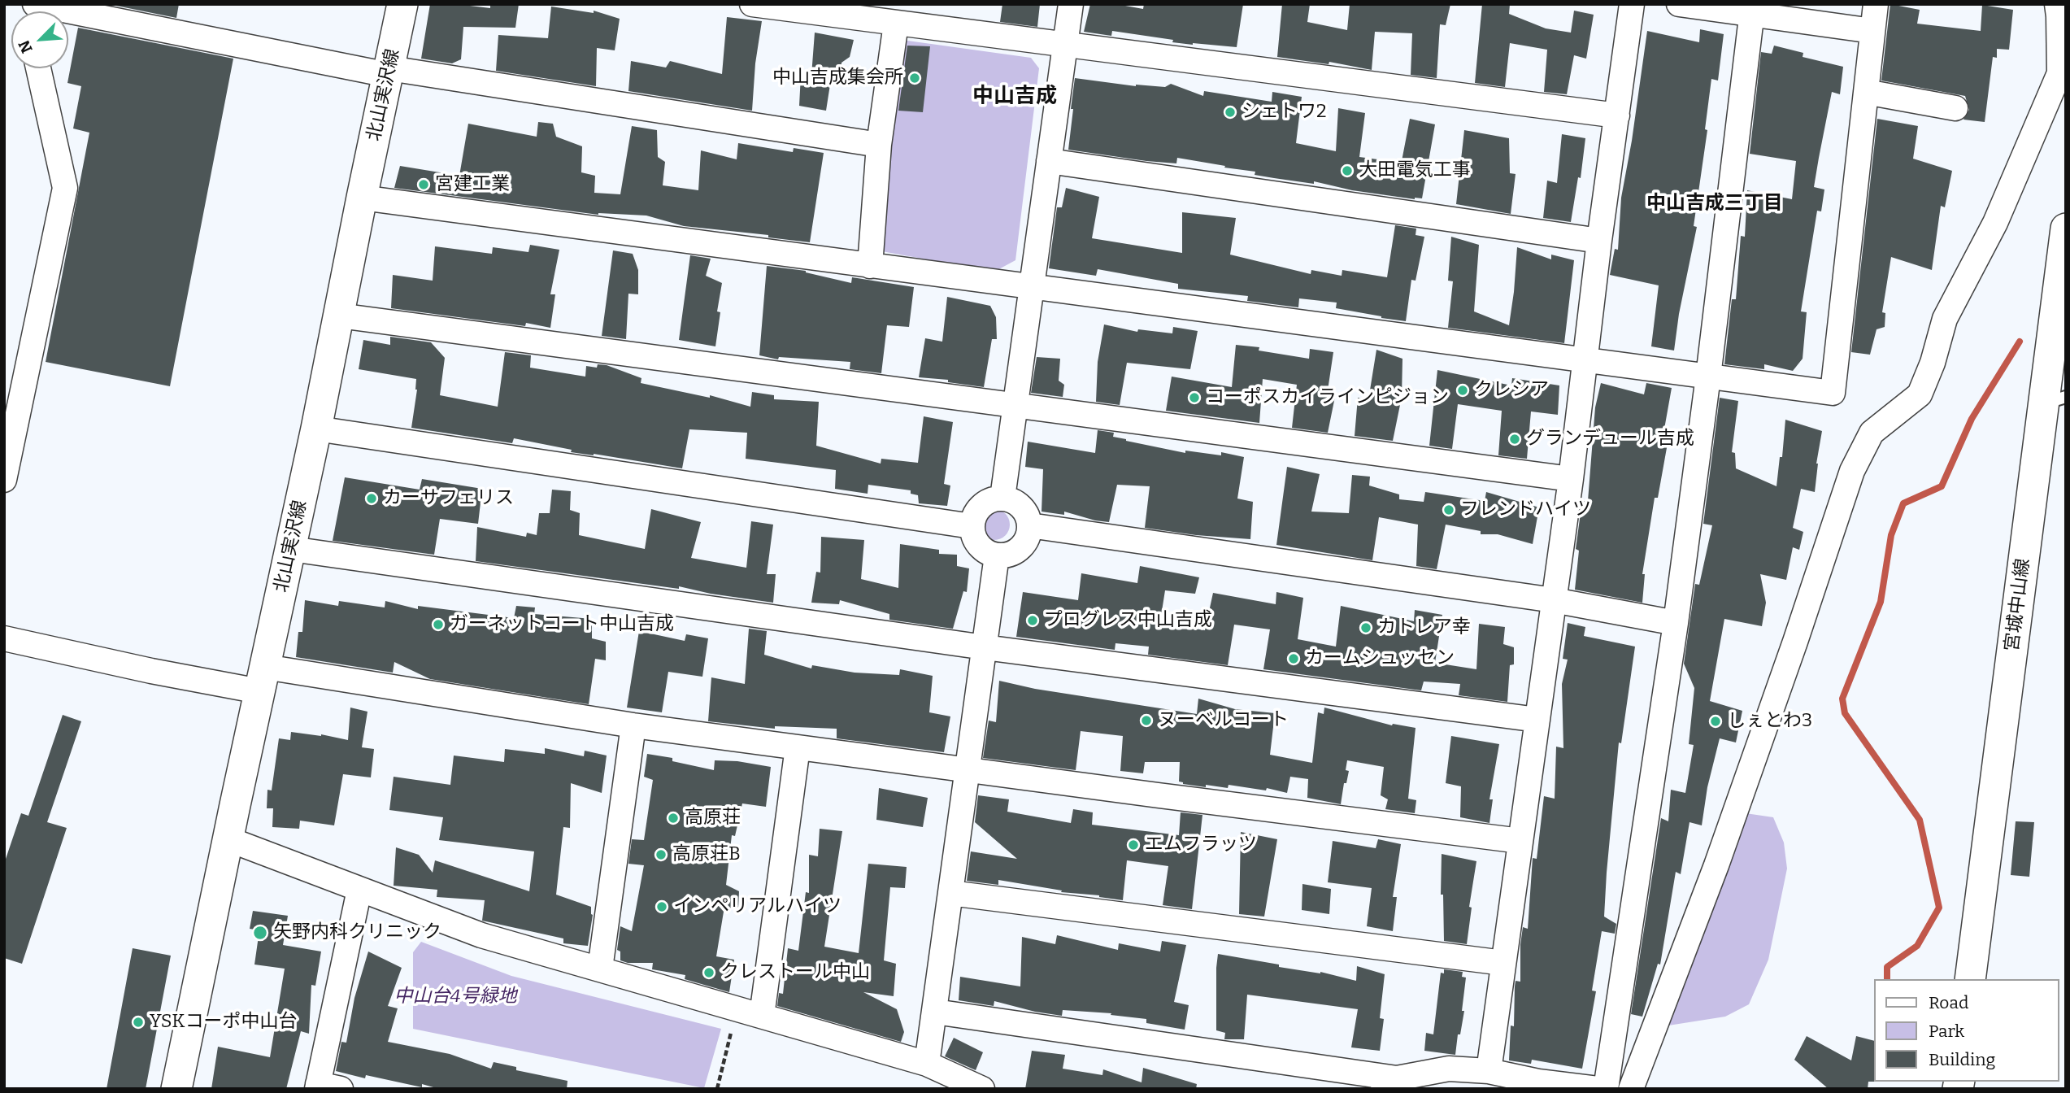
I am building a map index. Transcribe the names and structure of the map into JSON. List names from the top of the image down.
{
  "streets": {
    "street": ["北山実沢線", "宮城中山線"]
  },
  "districts": ["中山吉成", "中山吉成三丁目"],
  "parks": ["中山台4号緑地"],
  "places": [
    "中山吉成集会所",
    "シェトワ2",
    "大田電気工事",
    "宮建工業",
    "クレシア",
    "コーポスカイラインピジョン",
    "グランデュール吉成",
    "カーサフェリス",
    "フレンドハイツ",
    "プログレス中山吉成",
    "ガーネットコート中山吉成",
    "カトレア幸",
    "カームシュッセン",
    "ヌーベルコート",
    "しぇとわ3",
    "高原荘",
    "エムフラッツ",
    "高原荘B",
    "インペリアルハイツ",
    "矢野内科クリニック",
    "クレストール中山",
    "YSKコーポ中山台"
  ],
  "legend": ["Road", "Park", "Building"],
  "north": "bottom left"
}
